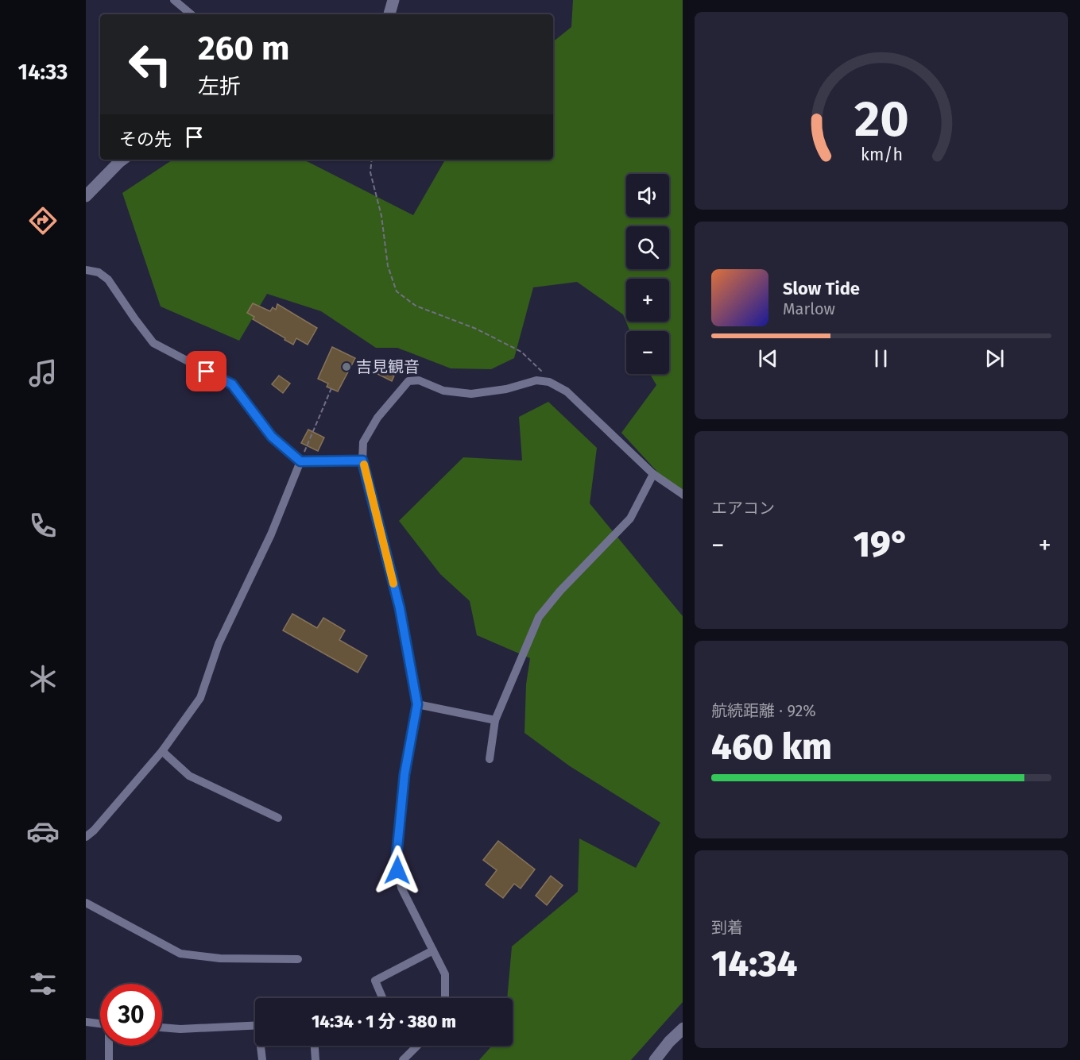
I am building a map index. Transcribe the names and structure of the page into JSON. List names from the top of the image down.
{
  "places": ["吉見観音"],
  "page": {
    "tabs": "14:33",
    "turn": ["260 m", "左折"],
    "then": "その先",
    "map_buttons": ["+", "−"],
    "song": ["Slow Tide", "Marlow"],
    "tile": [
      "エアコン",
      ["航続距離 · 92%", "460 km"],
      ["到着", "14:34"]
    ],
    "heat": ["−", "19°", "+"],
    "limit": "30",
    "trip": "14:34 · 1 分 · 380 m",
    "gauge": ["20", "km/h"]
  }
}
